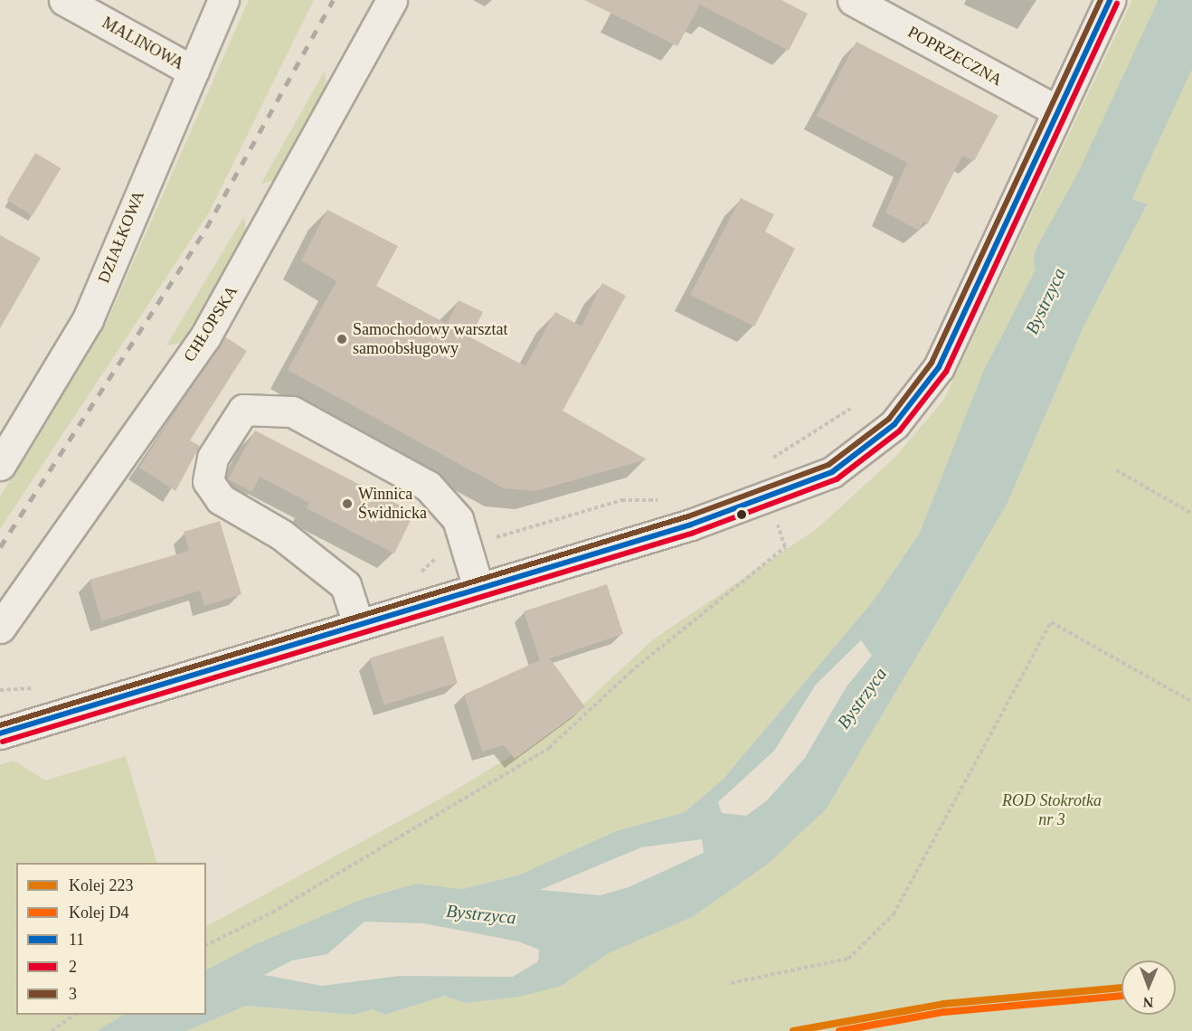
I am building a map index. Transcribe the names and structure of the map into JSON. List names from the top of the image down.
{
  "streets": {
    "street": [
      "MALINOWA",
      "POPRZECZNA",
      "DZIAŁKOWA",
      "CHŁOPSKA"
    ]
  },
  "crossings": [
    ["MALINOWA", "DZIAŁKOWA"]
  ],
  "water": ["Bystrzyca"],
  "parks": ["ROD Stokrotka nr 3"],
  "places": ["Samochodowy warsztat samoobsługowy", "Winnica Świdnicka"],
  "lines": [
    "transit line 11",
    "transit line 3",
    "transit line 2",
    "rail line 223",
    "rail line D4"
  ],
  "legend": [
    "Kolej 223",
    "Kolej D4",
    "11",
    "2",
    "3"
  ],
  "north": "bottom"
}
